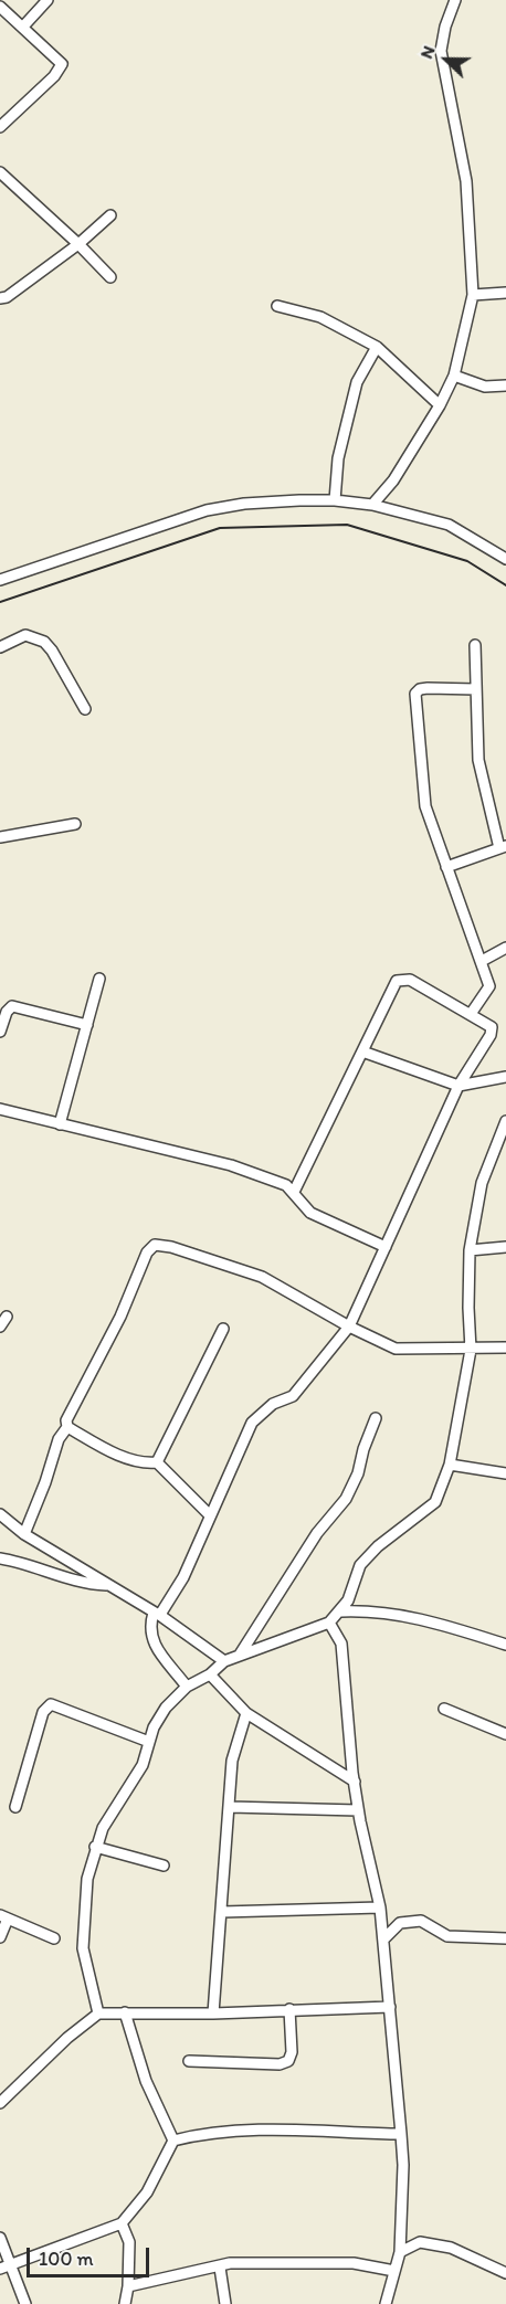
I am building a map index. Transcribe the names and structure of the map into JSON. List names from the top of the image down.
{
  "scale_bar": "100 m",
  "north": "left"
}
